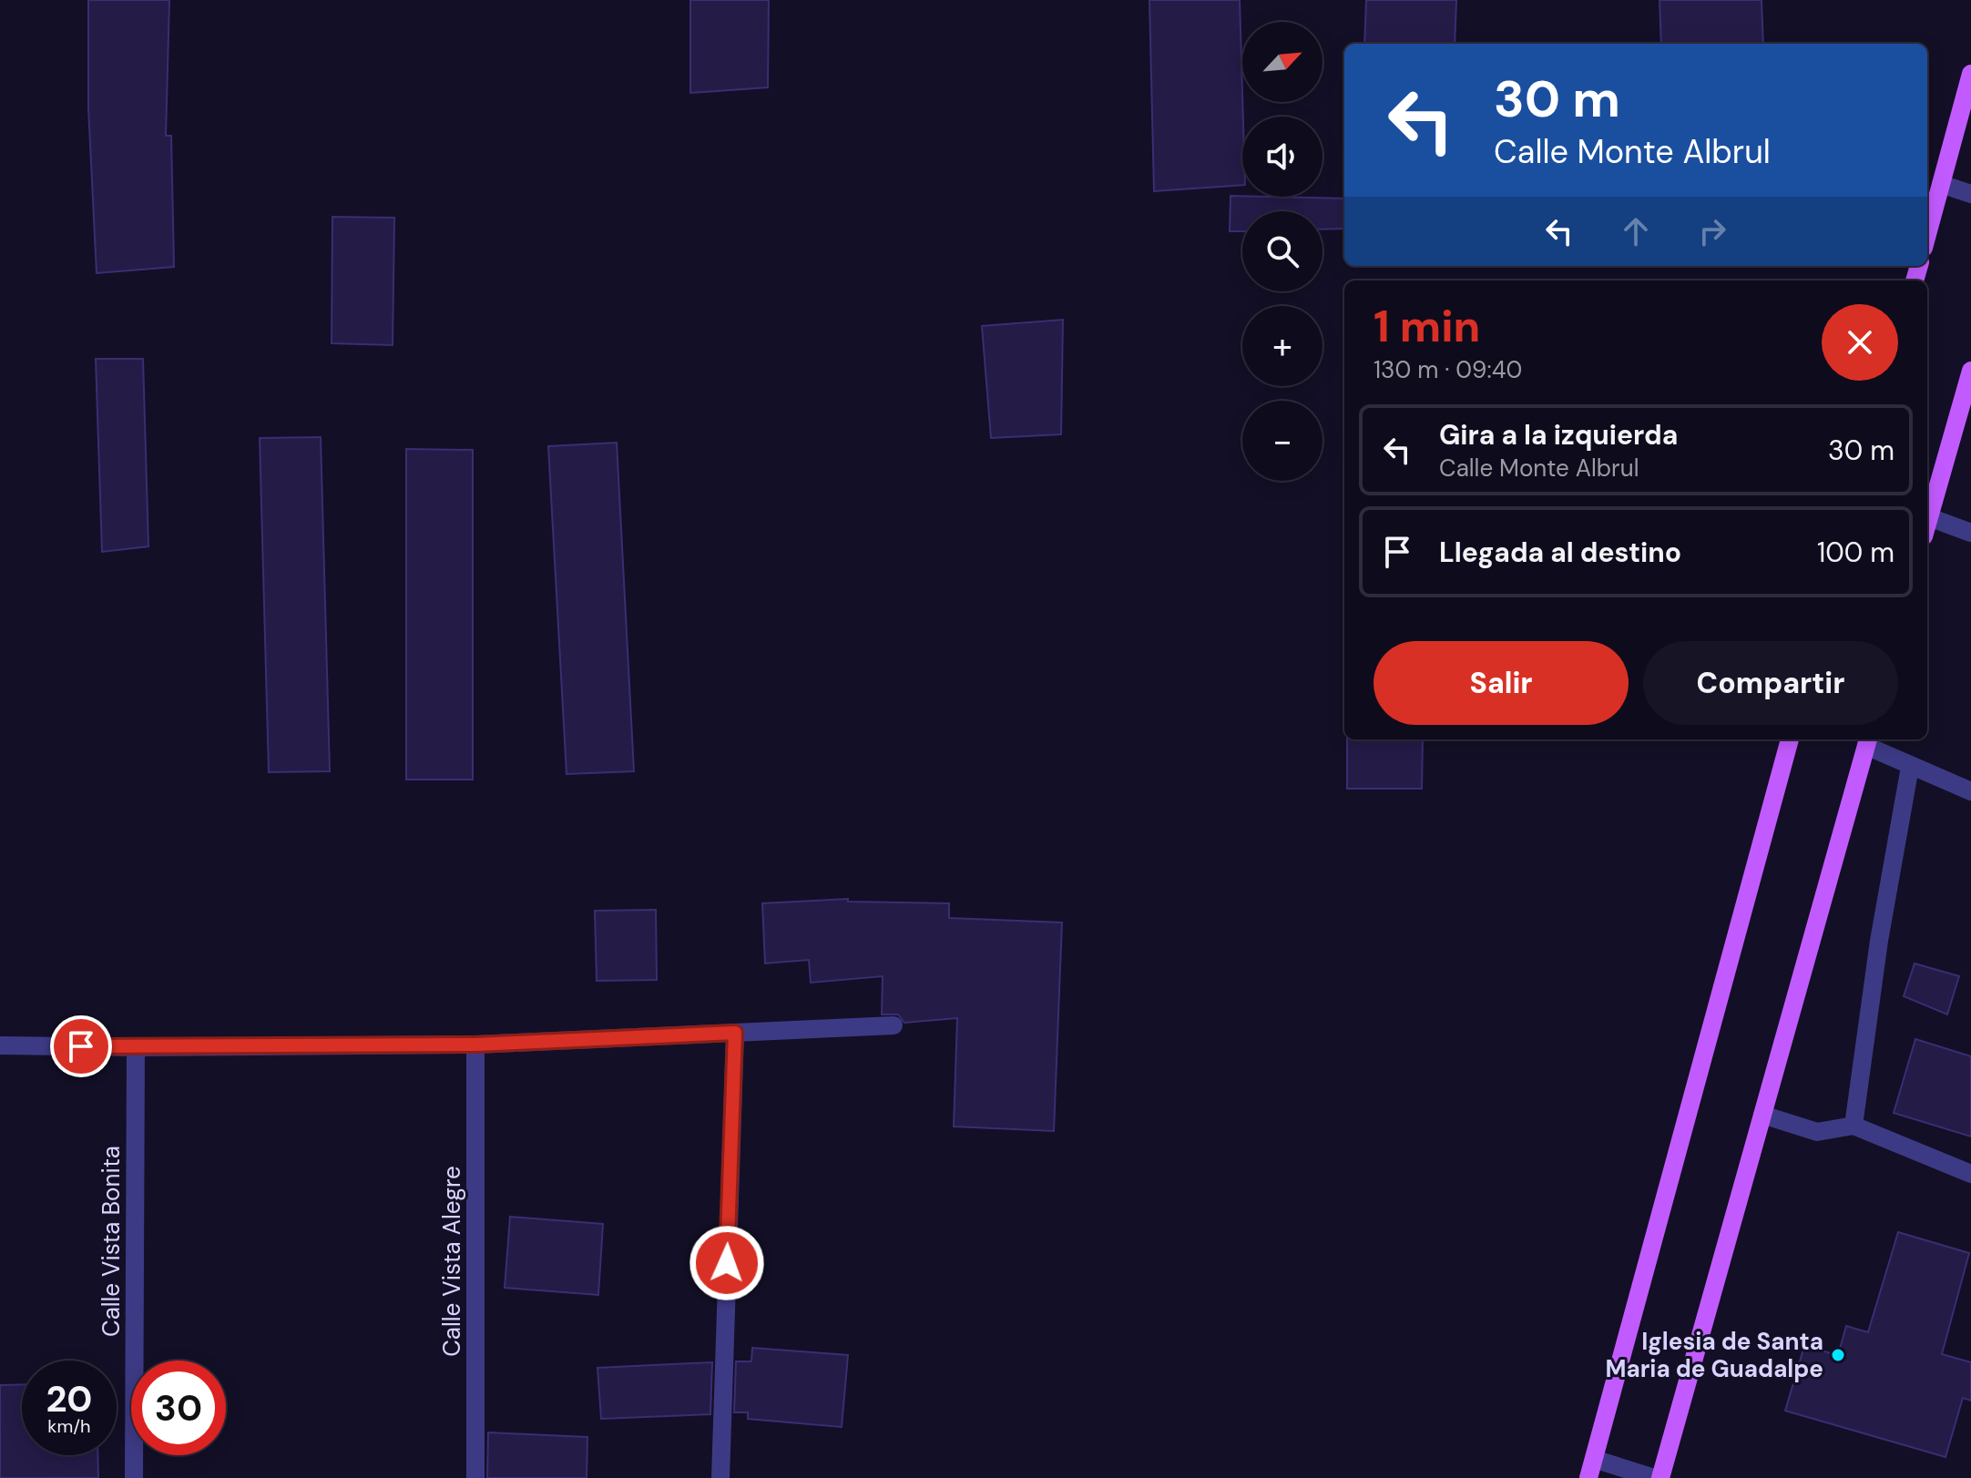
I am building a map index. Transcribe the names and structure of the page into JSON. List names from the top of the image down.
{
  "streets": {
    "street": ["Calle Vista Bonita", "Calle Vista Alegre"]
  },
  "places": ["Iglesia de Santa Maria de Guadalpe"],
  "north": "top right",
  "page": {
    "map_buttons": ["+", "−"],
    "turn": ["30 m", "Calle Monte Albrul"],
    "heading": ["1 min", "130 m · 09:40"],
    "list": [
      {
        "name": "Gira a la izquierda",
        "note": "Calle Monte Albrul",
        "value": "30 m"
      },
      {
        "name": "Llegada al destino",
        "value": "100 m"
      }
    ],
    "buttons": ["Salir", "Compartir"],
    "speed": "20 km/h",
    "limit": "30"
  }
}
